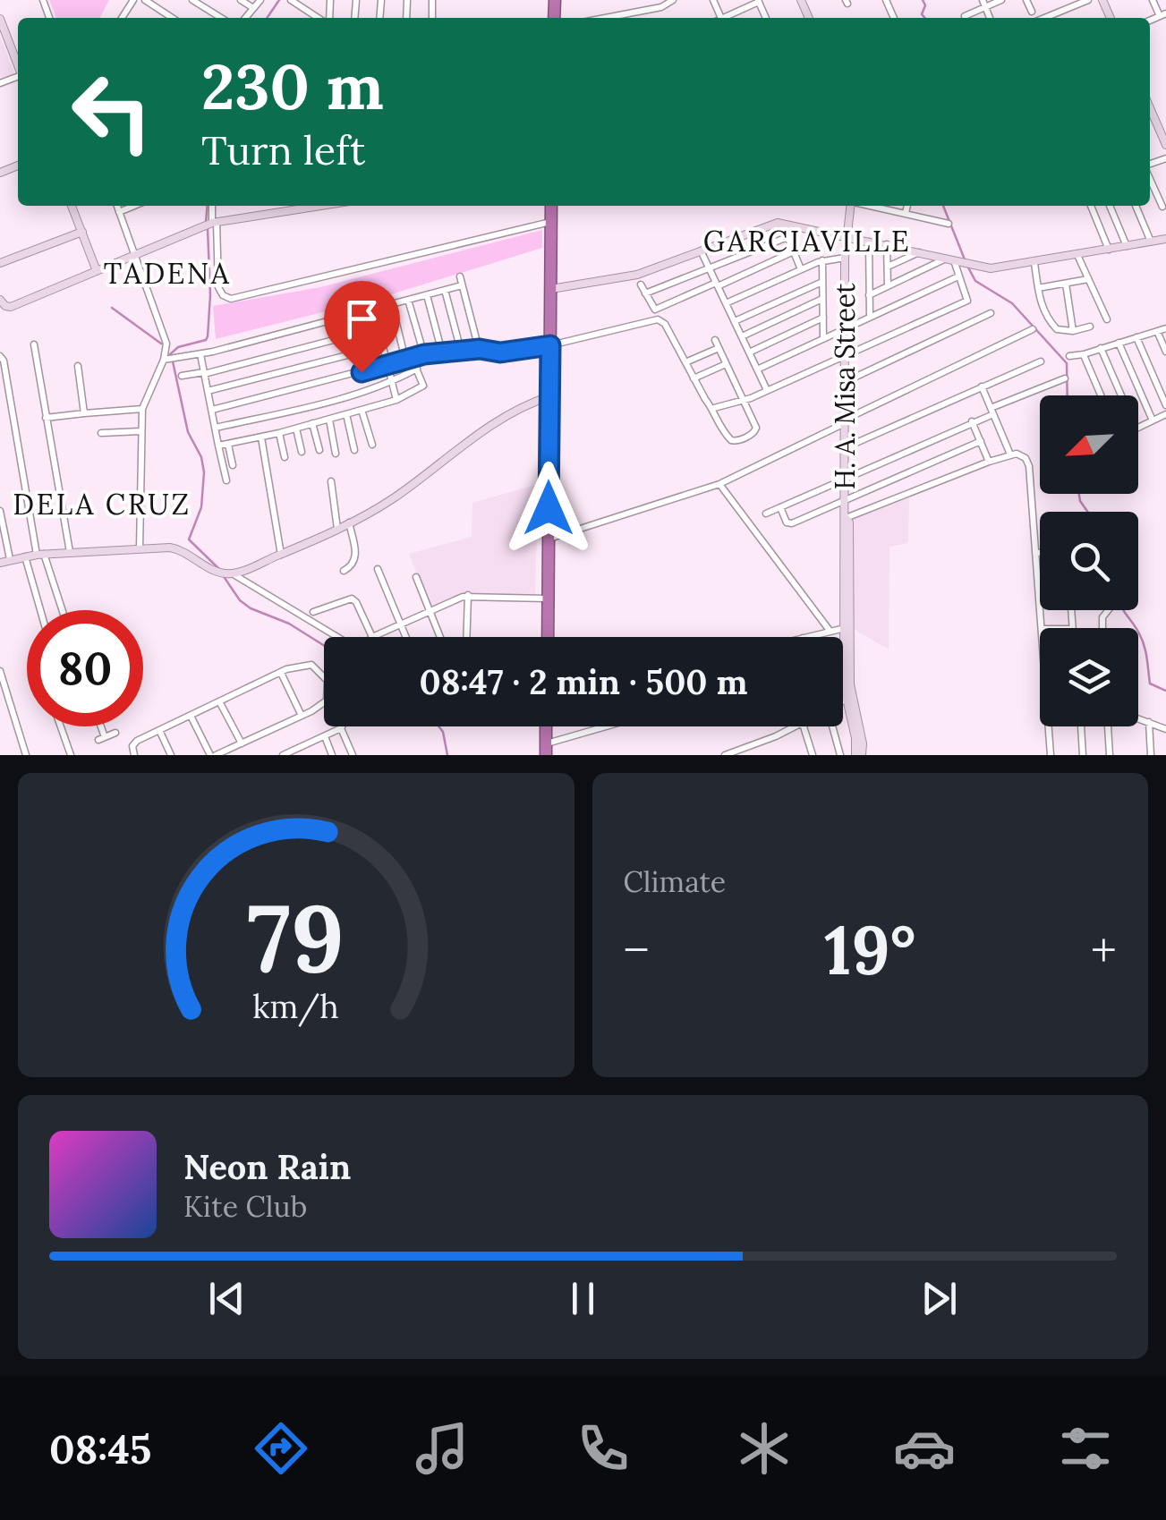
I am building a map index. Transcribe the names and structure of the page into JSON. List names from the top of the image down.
{
  "streets": {
    "street": ["H. A. Misa Street"]
  },
  "districts": ["GARCIAVILLE", "TADENA", "DELA CRUZ"],
  "north": "bottom left",
  "page": {
    "turn": ["230 m", "Turn left"],
    "limit": "80",
    "trip": "08:47 · 2 min · 500 m",
    "tile": "Climate",
    "heat": ["−", "19°", "+"],
    "song": ["Neon Rain", "Kite Club"],
    "tabs": "08:45",
    "gauge": ["79", "km/h"]
  }
}
